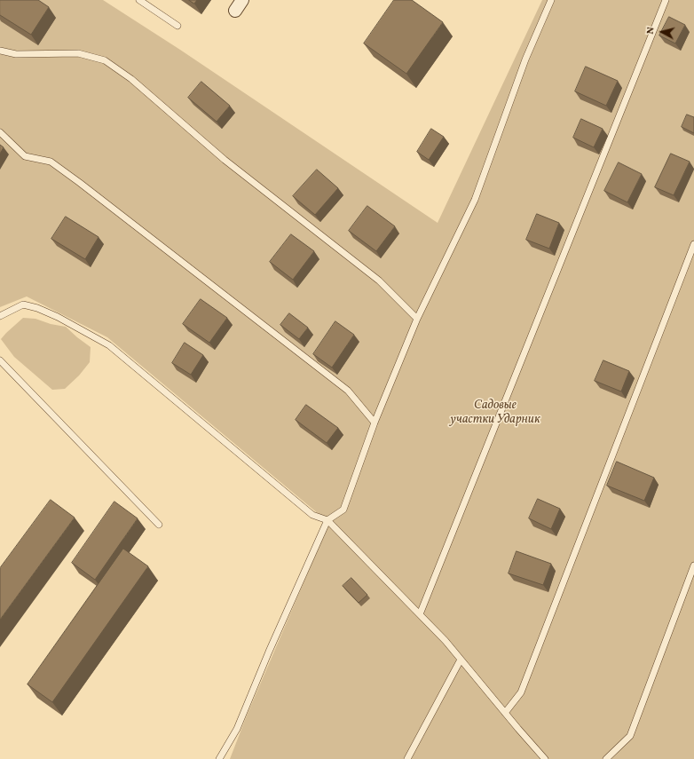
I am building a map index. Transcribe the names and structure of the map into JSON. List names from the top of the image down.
{
  "parks": ["Садовые участки Ударник"],
  "north": "left"
}
